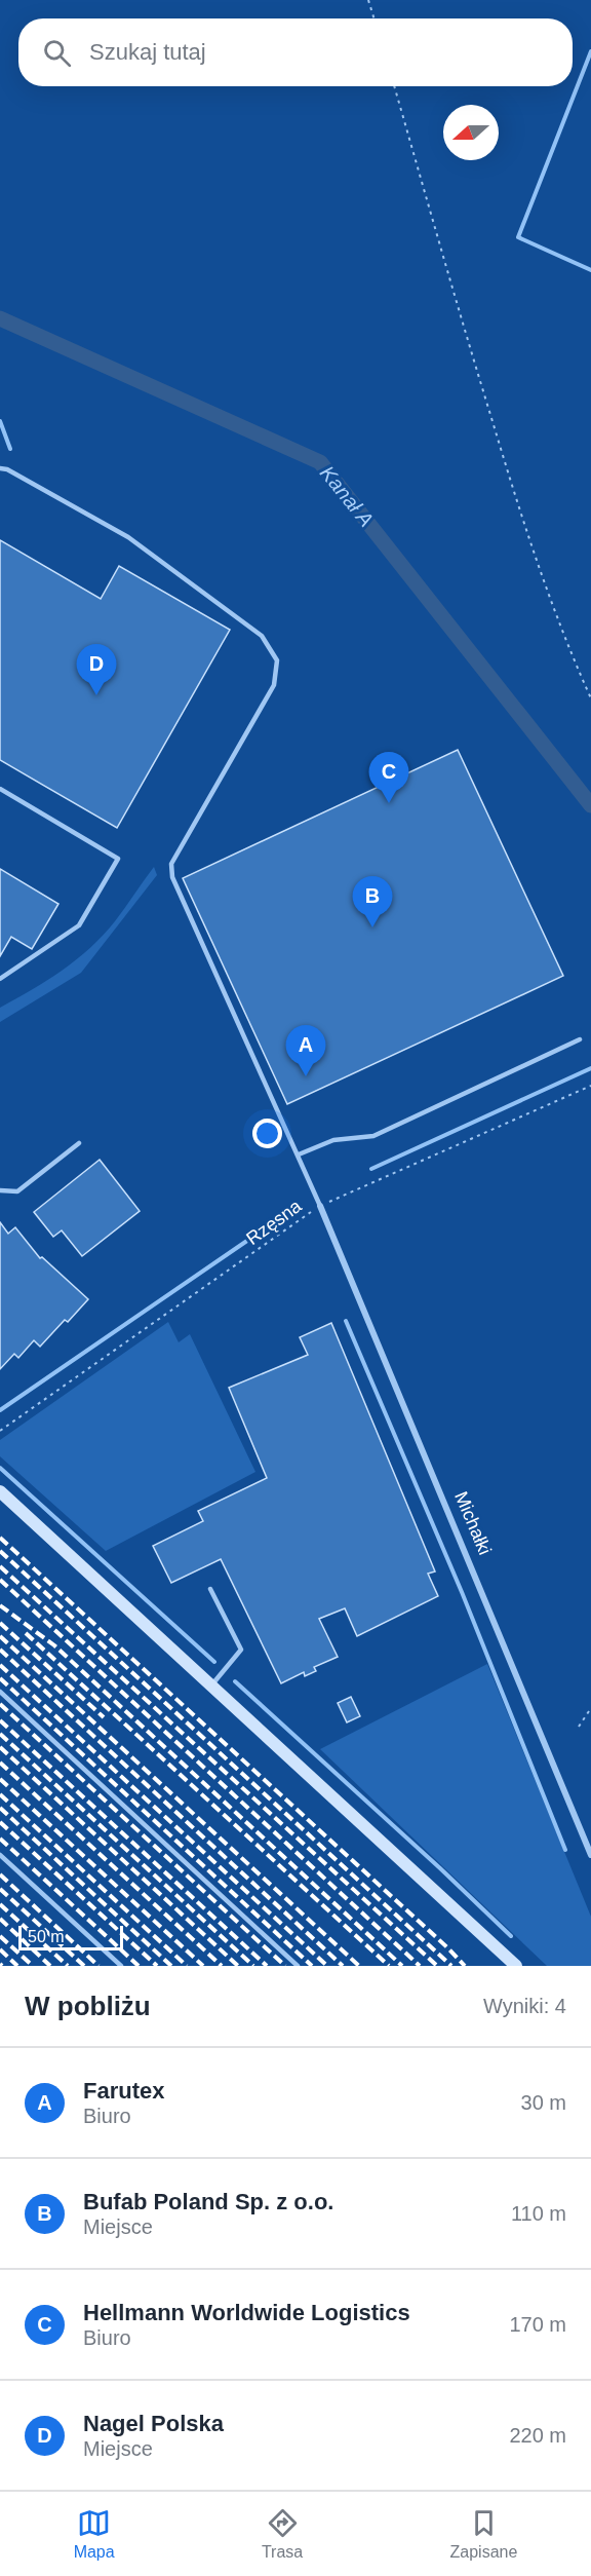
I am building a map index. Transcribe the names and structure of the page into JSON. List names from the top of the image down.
{
  "streets": {
    "street": ["Michałki"],
    "path": ["Rzęsna"]
  },
  "crossings": [
    ["Rzęsna", "Michałki"]
  ],
  "water": ["Kanał A"],
  "scale_bar": "50 m",
  "north": "left",
  "page": {
    "search": "Szukaj tutaj",
    "pins": [
      "D",
      "C",
      "B",
      "A"
    ],
    "scale": "50 m",
    "heading": ["W pobliżu", "Wyniki: 4"],
    "list": [
      {
        "mark": "A",
        "name": "Farutex",
        "note": "Biuro",
        "value": "30 m"
      },
      {
        "mark": "B",
        "name": "Bufab Poland Sp. z o.o.",
        "note": "Miejsce",
        "value": "110 m"
      },
      {
        "mark": "C",
        "name": "Hellmann Worldwide Logistics",
        "note": "Biuro",
        "value": "170 m"
      },
      {
        "mark": "D",
        "name": "Nagel Polska",
        "note": "Miejsce",
        "value": "220 m"
      }
    ],
    "nav": ["Mapa", "Trasa", "Zapisane"]
  }
}
